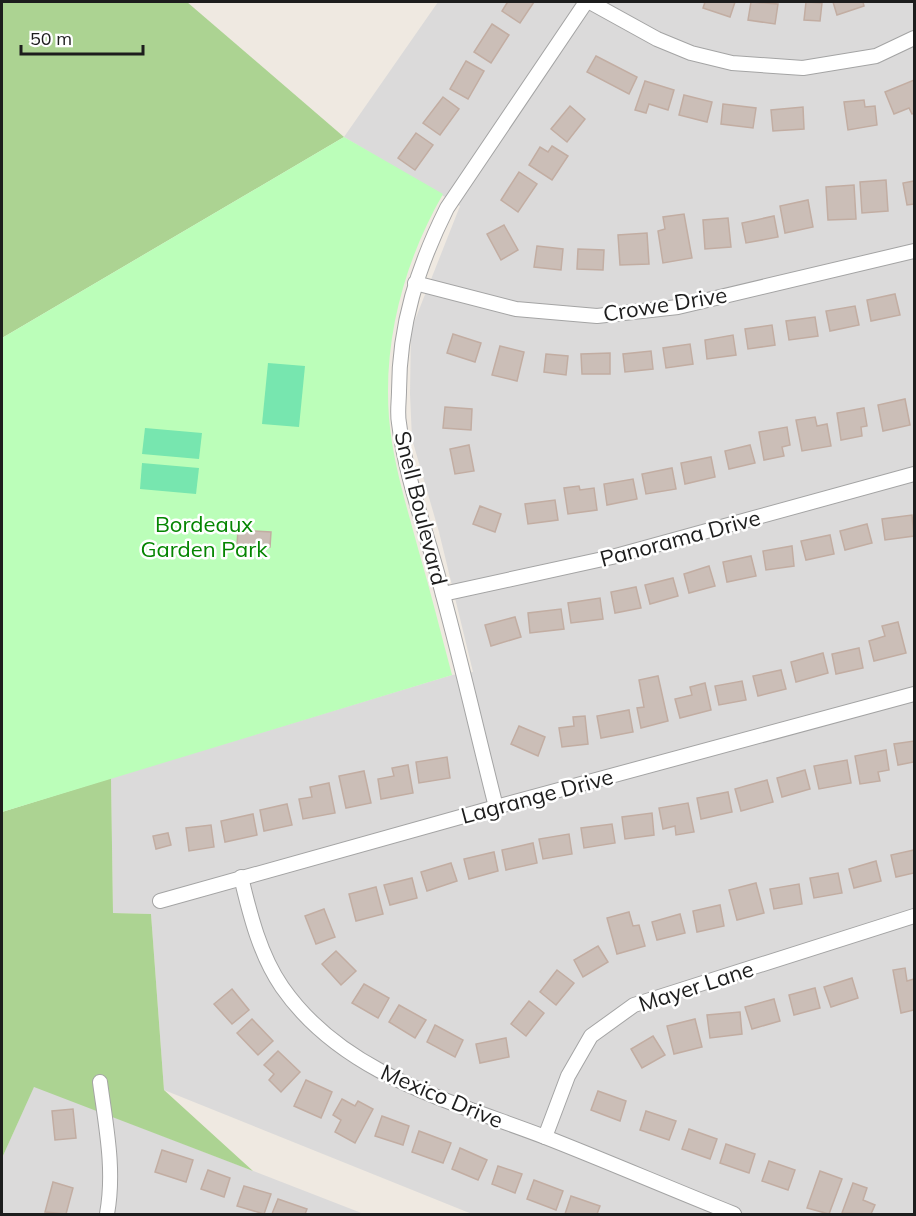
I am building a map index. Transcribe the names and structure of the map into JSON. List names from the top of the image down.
{
  "streets": {
    "street": [
      "Crowe Drive",
      "Snell Boulevard",
      "Panorama Drive",
      "Lagrange Drive",
      "Mayer Lane",
      "Mexico Drive"
    ]
  },
  "crossings": [
    ["Crowe Drive", "Snell Boulevard"],
    ["Snell Boulevard", "Panorama Drive"],
    ["Snell Boulevard", "Lagrange Drive"],
    ["Lagrange Drive", "Mexico Drive"],
    ["Mayer Lane", "Mexico Drive"]
  ],
  "parks": ["Bordeaux Garden Park"],
  "scale_bar": "50 m"
}
